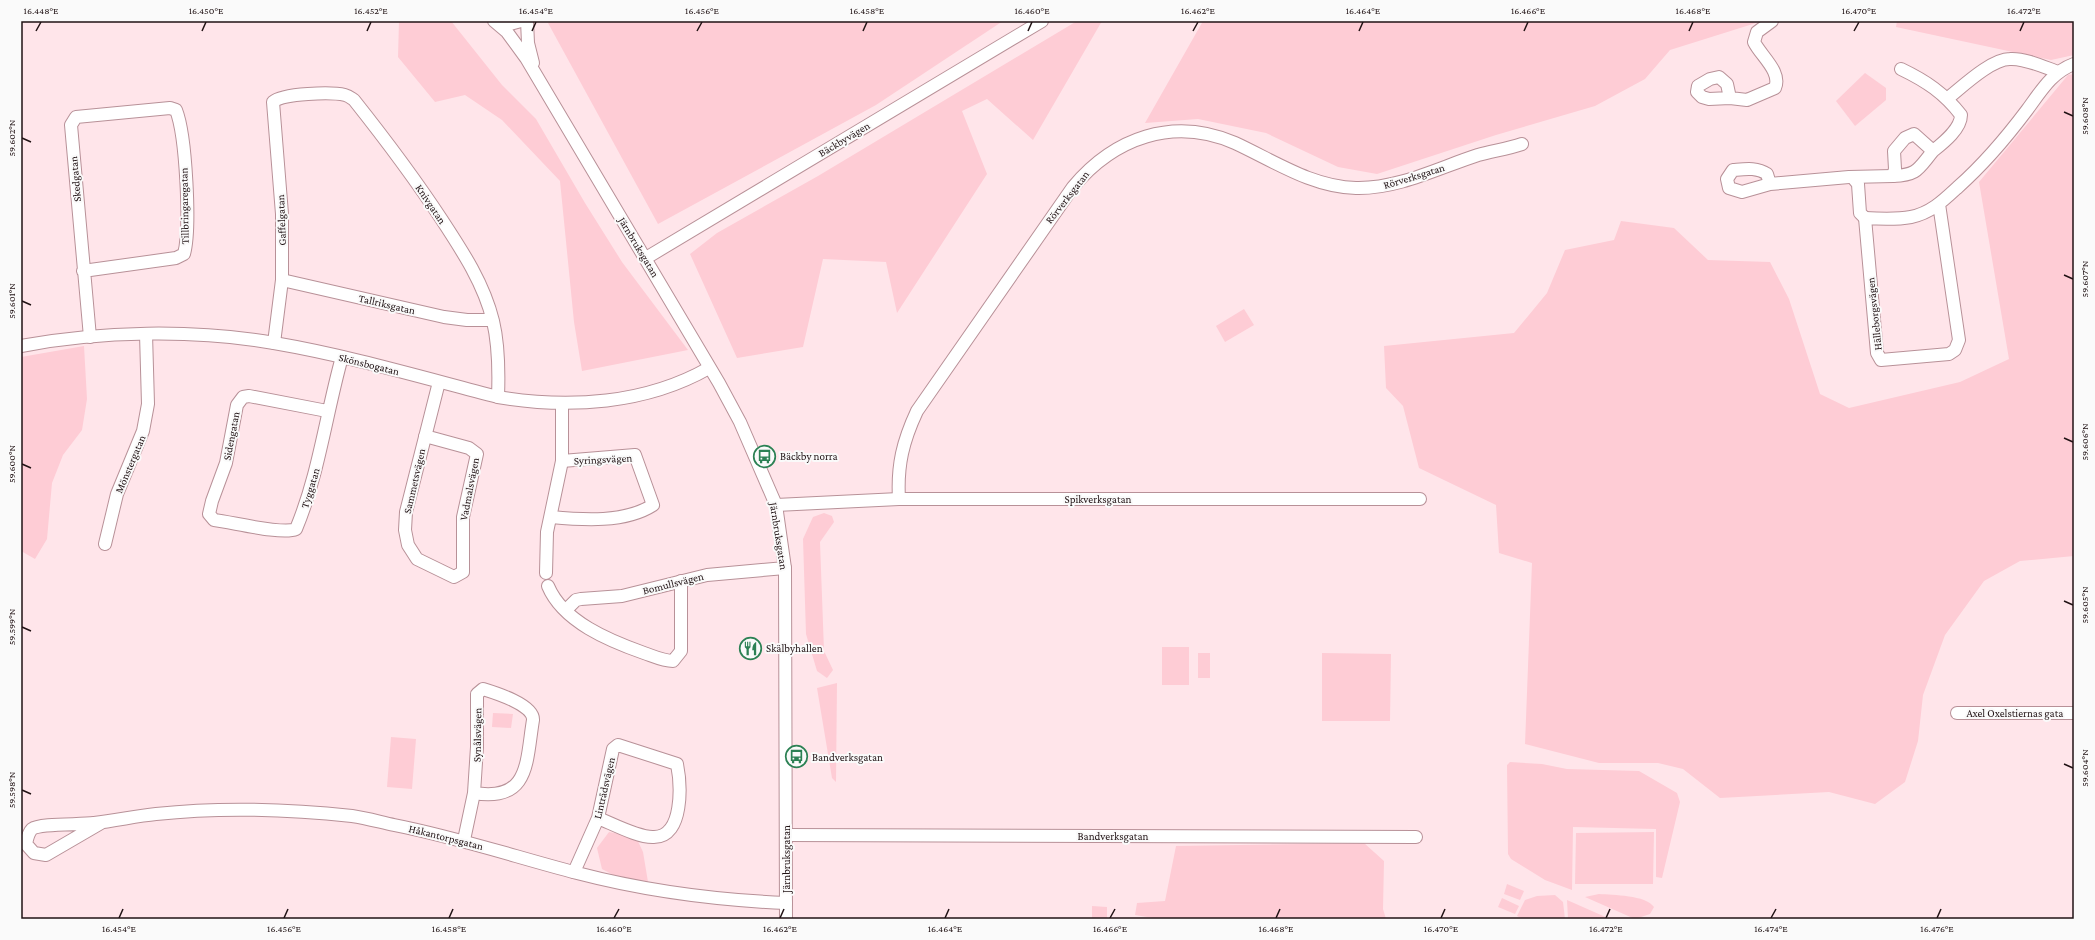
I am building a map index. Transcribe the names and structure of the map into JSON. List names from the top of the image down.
{
  "streets": {
    "street": [
      "Bäckbyvägen",
      "Rörverksgatan",
      "Skedgatan",
      "Knivgatan",
      "Tillbringaregatan",
      "Gaffelgatan",
      "Järnbruksgatan",
      "Tallriksgatan",
      "Hälleborgsvägen",
      "Skönsbogatan",
      "Sidengatan",
      "Syringsvägen",
      "Mönstergatan",
      "Sammetsvägen",
      "Tyggatan",
      "Vadmalsvägen",
      "Spikverksgatan",
      "Bomullsvägen",
      "Axel Oxelstiernas gata",
      "Synålsvägen",
      "Lintrådsvägen",
      "Bandverksgatan",
      "Håkantorpsgatan"
    ]
  },
  "crossings": [
    ["Bäckbyvägen", "Järnbruksgatan"],
    ["Rörverksgatan", "Spikverksgatan"],
    ["Skedgatan", "Tillbringaregatan"],
    ["Skedgatan", "Skönsbogatan"],
    ["Knivgatan", "Gaffelgatan"],
    ["Knivgatan", "Tallriksgatan"],
    ["Knivgatan", "Skönsbogatan"],
    ["Gaffelgatan", "Tallriksgatan"],
    ["Gaffelgatan", "Skönsbogatan"],
    ["Järnbruksgatan", "Skönsbogatan"],
    ["Järnbruksgatan", "Spikverksgatan"],
    ["Järnbruksgatan", "Bomullsvägen"],
    ["Järnbruksgatan", "Bandverksgatan"],
    ["Järnbruksgatan", "Håkantorpsgatan"],
    ["Skönsbogatan", "Mönstergatan"],
    ["Skönsbogatan", "Sammetsvägen"],
    ["Skönsbogatan", "Tyggatan"],
    ["Sidengatan", "Tyggatan"],
    ["Sammetsvägen", "Vadmalsvägen"],
    ["Synålsvägen", "Håkantorpsgatan"],
    ["Lintrådsvägen", "Håkantorpsgatan"]
  ],
  "places": {
    "bus stop": ["Bäckby norra", "Bandverksgatan"],
    "restaurant": ["Skälbyhallen"]
  },
  "coordinates": [
    "16.448°E",
    "16.450°E",
    "16.452°E",
    "16.454°E",
    "16.456°E",
    "16.458°E",
    "16.460°E",
    "16.462°E",
    "16.464°E",
    "16.466°E",
    "16.468°E",
    "16.470°E",
    "16.472°E",
    "59.608°N",
    "59.602°N",
    "59.607°N",
    "59.601°N",
    "59.606°N",
    "59.600°N",
    "59.605°N",
    "59.599°N",
    "59.604°N",
    "59.598°N",
    "16.474°E",
    "16.476°E"
  ]
}
